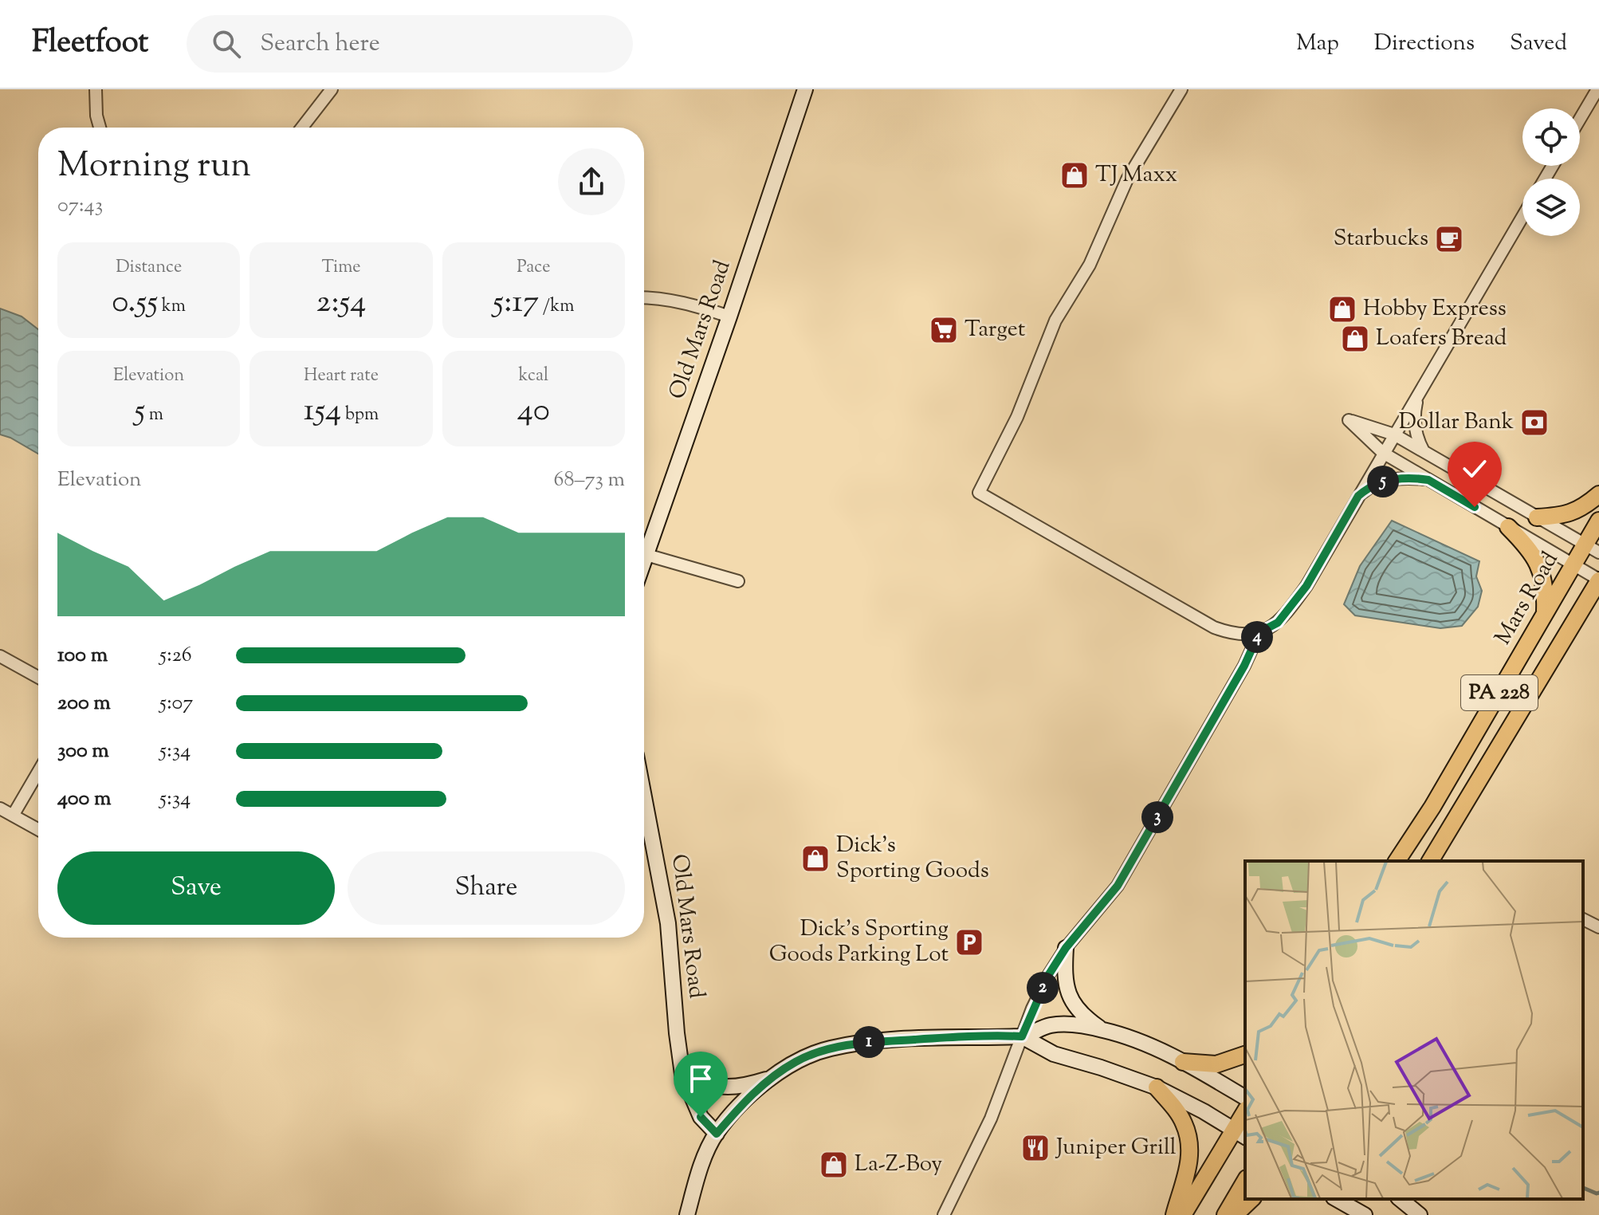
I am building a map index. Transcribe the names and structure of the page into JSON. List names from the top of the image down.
{
  "streets": {
    "main road": ["Mars Road", "PA 228"],
    "street": ["Old Mars Road"]
  },
  "places": {
    "shop": [
      "TJ Maxx",
      "Hobby Express",
      "Loafers Bread",
      "Dick's Sporting Goods",
      "La-Z-Boy"
    ],
    "cafe": ["Starbucks"],
    "supermarket": ["Target"],
    "bank": ["Dollar Bank"],
    "parking": ["Dick's Sporting Goods Parking Lot"],
    "restaurant": ["Juniper Grill"]
  },
  "page": {
    "header": "Fleetfoot",
    "search": "Search here",
    "nav": ["Map", "Directions", "Saved"],
    "heading": ["Morning run", "07:43"],
    "stats": [
      ["Distance", "0.55 km"],
      ["Time", "2:54"],
      ["Pace", "5:17 /km"],
      ["Elevation", "5 m"],
      ["Heart rate", "154 bpm"],
      ["kcal", "40"]
    ],
    "chart": ["Elevation", "68–73 m"],
    "pins": [
      "5",
      "4",
      "3",
      "2",
      "1"
    ],
    "list": [
      {
        "name": "100 m",
        "note": "5:26"
      },
      {
        "name": "200 m",
        "note": "5:07"
      },
      {
        "name": "300 m",
        "note": "5:34"
      },
      {
        "name": "400 m",
        "note": "5:34"
      }
    ],
    "buttons": ["Save", "Share"]
  }
}
